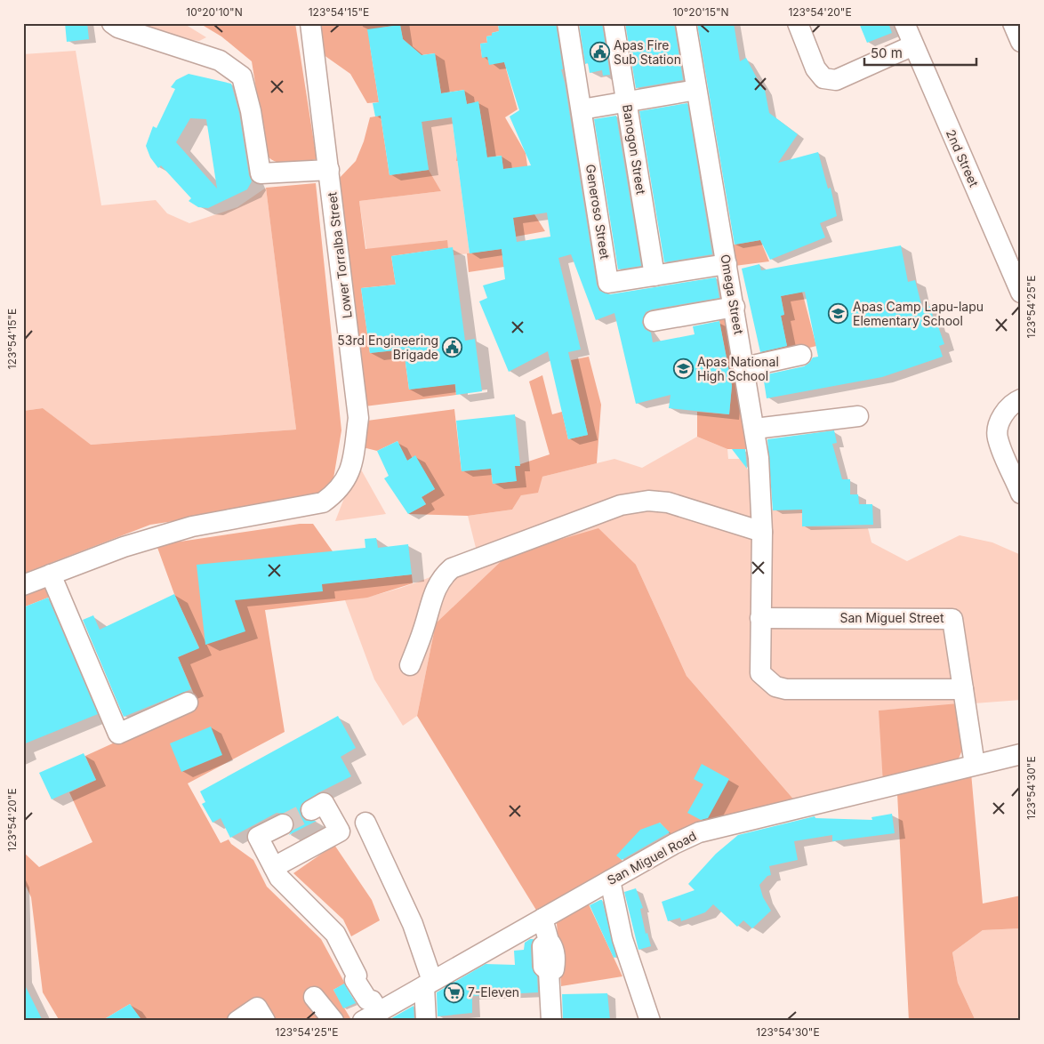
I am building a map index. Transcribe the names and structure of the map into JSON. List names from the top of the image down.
{
  "streets": {
    "street": [
      "Banogon Street",
      "2nd Street",
      "Generoso Street",
      "Lower Torralba Street",
      "Omega Street",
      "San Miguel Street",
      "San Miguel Road"
    ]
  },
  "crossings": [
    ["Banogon Street", "Generoso Street"],
    ["Generoso Street", "Omega Street"],
    ["Omega Street", "San Miguel Street"],
    ["San Miguel Street", "San Miguel Road"]
  ],
  "places": {
    "public building": ["Apas Fire Sub Station", "53rd Engineering Brigade"],
    "school or university": ["Apas Camp Lapu-lapu Elementary School", "Apas National High School"],
    "supermarket": ["7-Eleven"]
  },
  "scale_bar": "50 m",
  "coordinates": [
    "10°20'10\"N",
    "123°54'15\"E",
    "10°20'15\"N",
    "123°54'20\"E",
    "123°54'25\"E",
    "123°54'30\"E"
  ]
}
